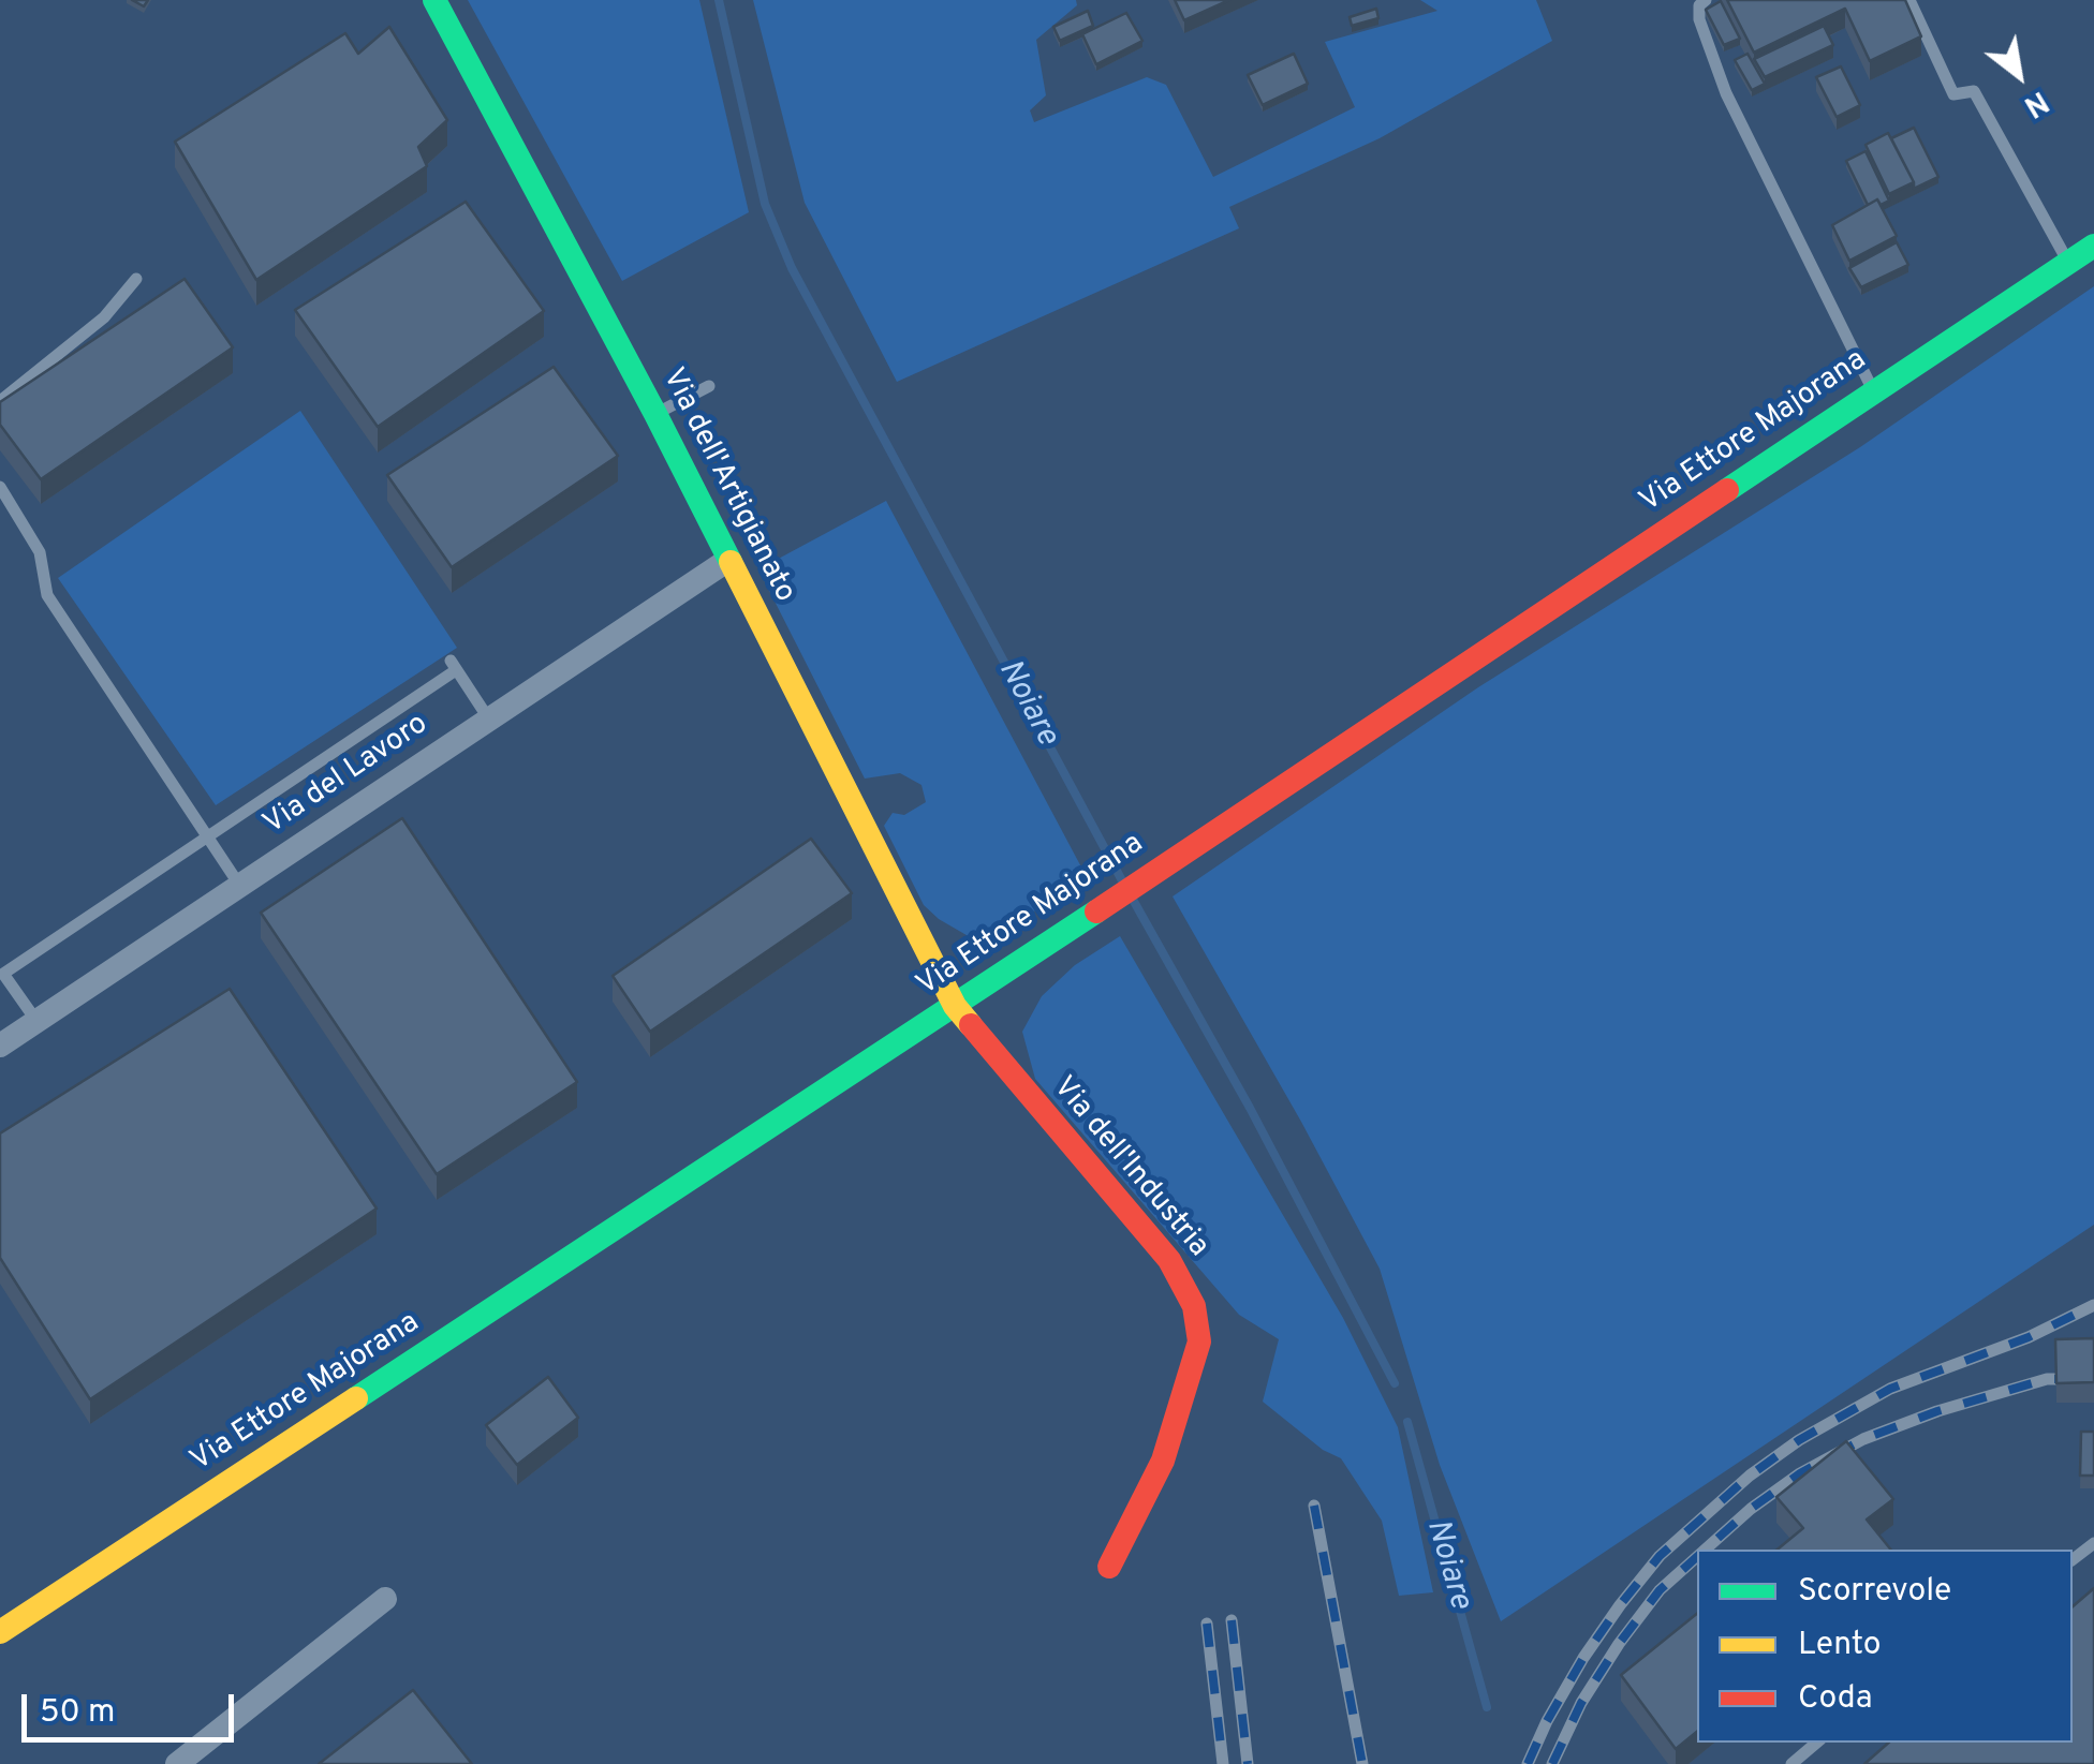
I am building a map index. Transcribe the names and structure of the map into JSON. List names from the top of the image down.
{
  "streets": {
    "street": [
      "Via Ettore Majorana",
      "Via dell'Artigianato",
      "Via del Lavoro",
      "Via dell'Industria"
    ]
  },
  "crossings": [
    ["Via Ettore Majorana", "Via dell'Artigianato"],
    ["Via Ettore Majorana", "Via dell'Industria"],
    ["Via dell'Artigianato", "Via del Lavoro"],
    ["Via dell'Artigianato", "Via dell'Industria"]
  ],
  "water": ["Noiare"],
  "legend": ["Scorrevole", "Lento", "Coda"],
  "scale_bar": "50 m",
  "north": "bottom right"
}
